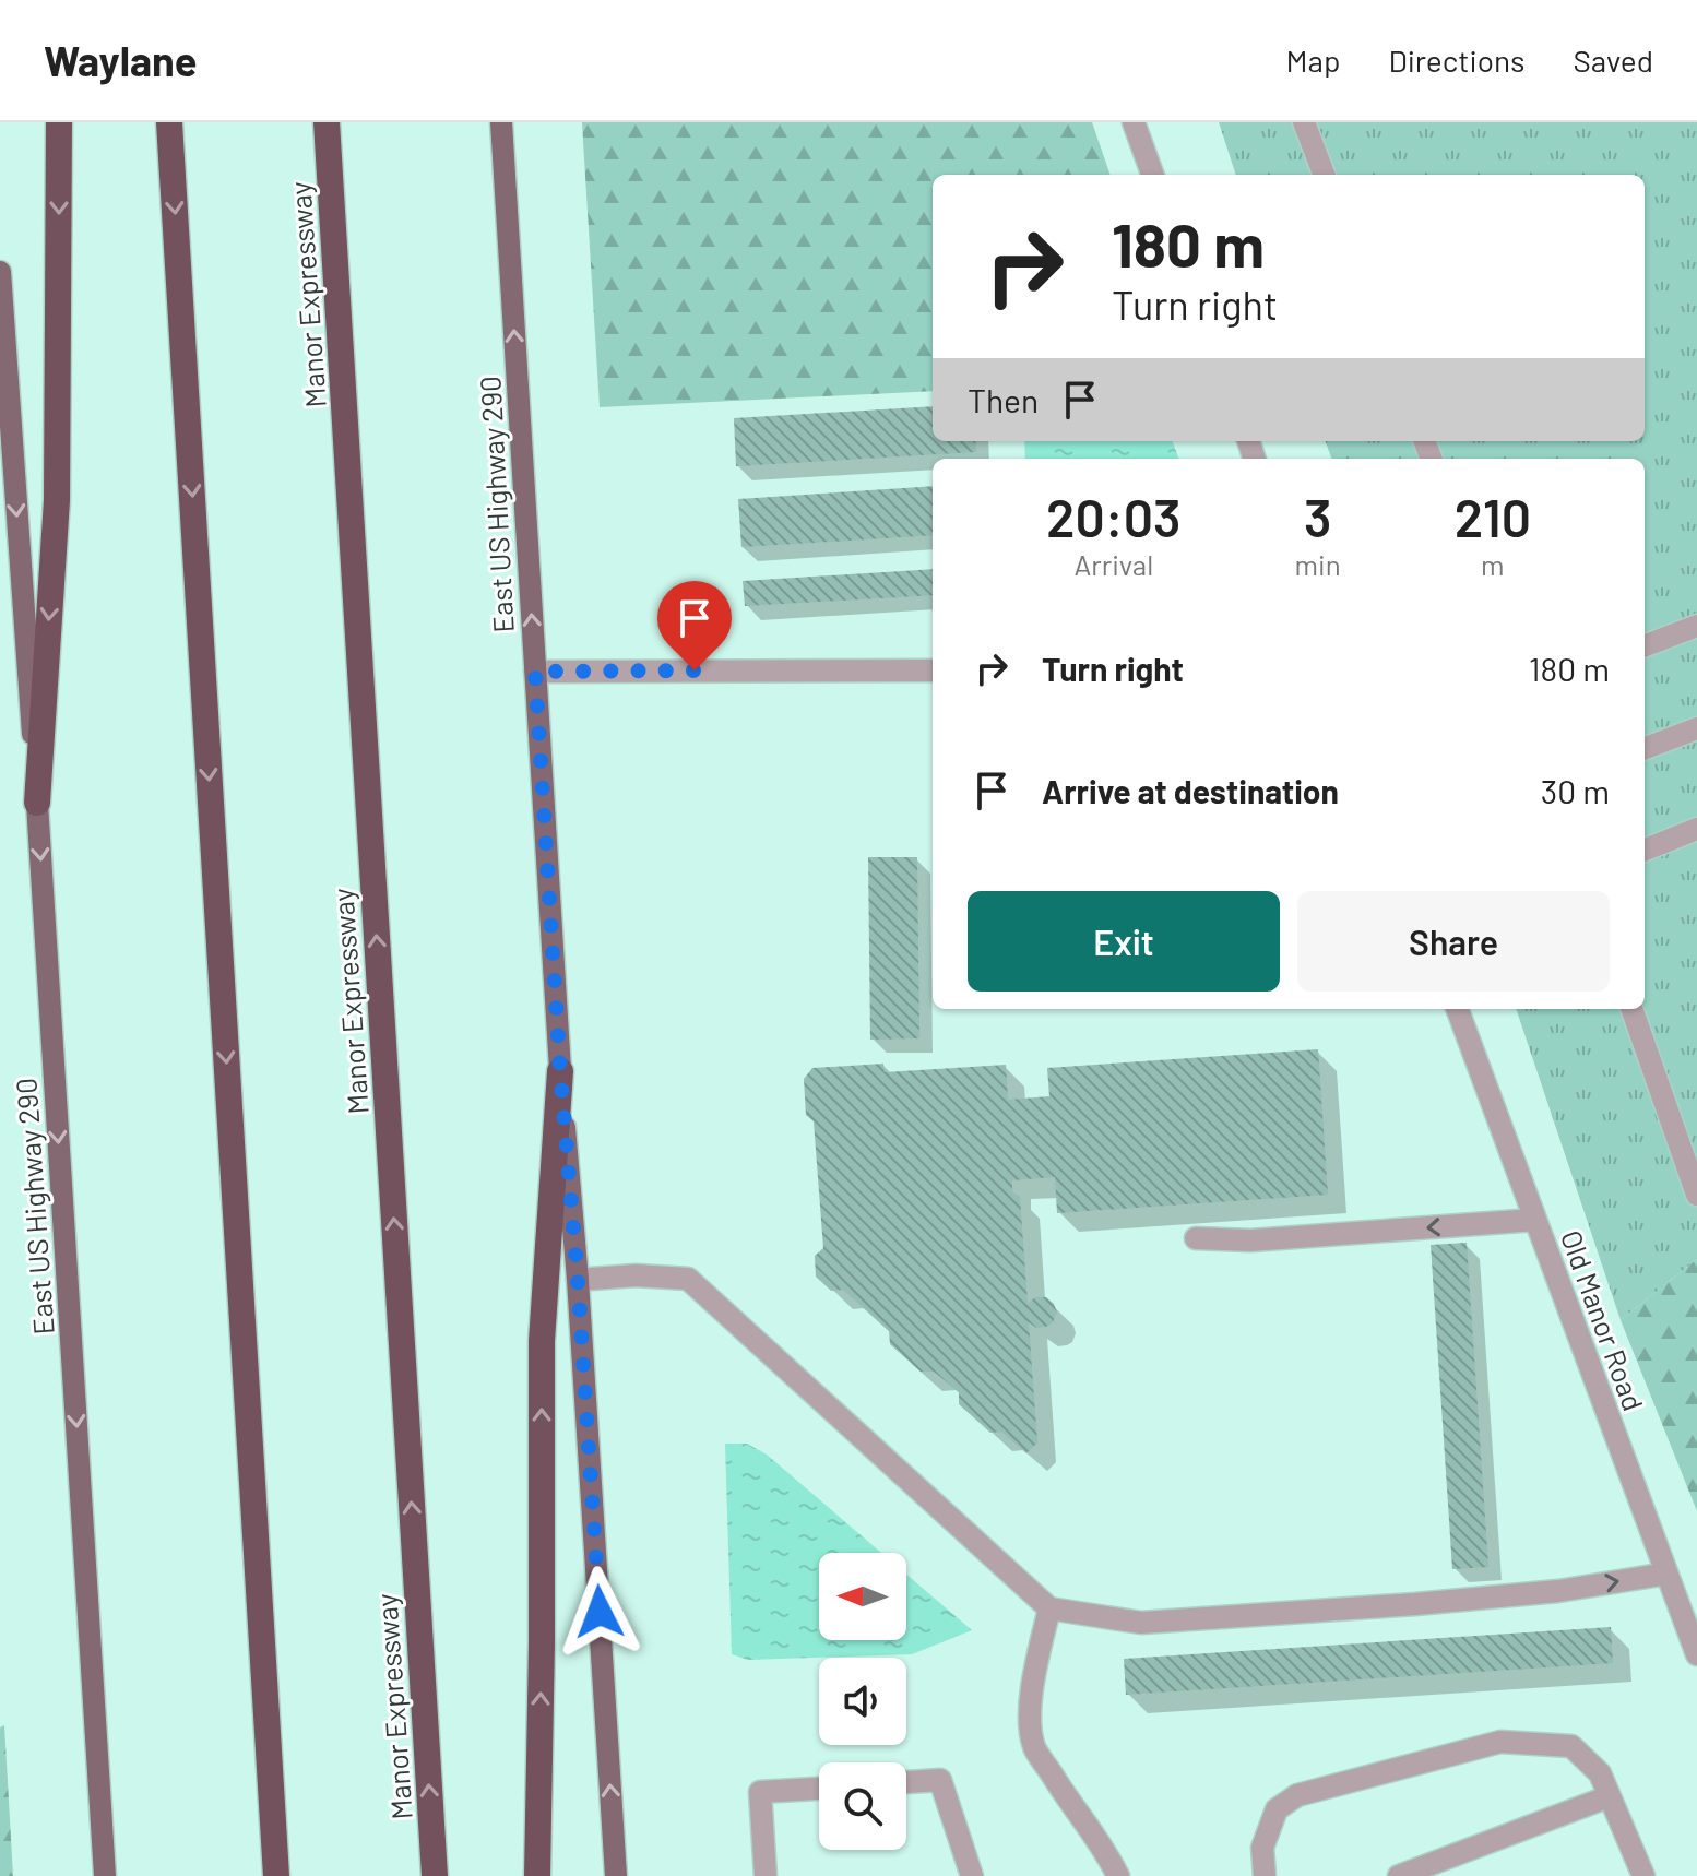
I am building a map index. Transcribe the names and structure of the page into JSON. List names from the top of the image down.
{
  "streets": {
    "highway": ["Manor Expressway"],
    "main road": ["East US Highway 290"],
    "street": ["Old Manor Road"]
  },
  "north": "left",
  "page": {
    "header": "Waylane",
    "nav": ["Map", "Directions", "Saved"],
    "turn": ["180 m", "Turn right"],
    "then": "Then",
    "eta": [
      "20:03",
      "Arrival",
      "3",
      "min",
      "210",
      "m"
    ],
    "list": [
      {
        "name": "Turn right",
        "value": "180 m"
      },
      {
        "name": "Arrive at destination",
        "value": "30 m"
      }
    ],
    "buttons": ["Exit", "Share"]
  }
}
